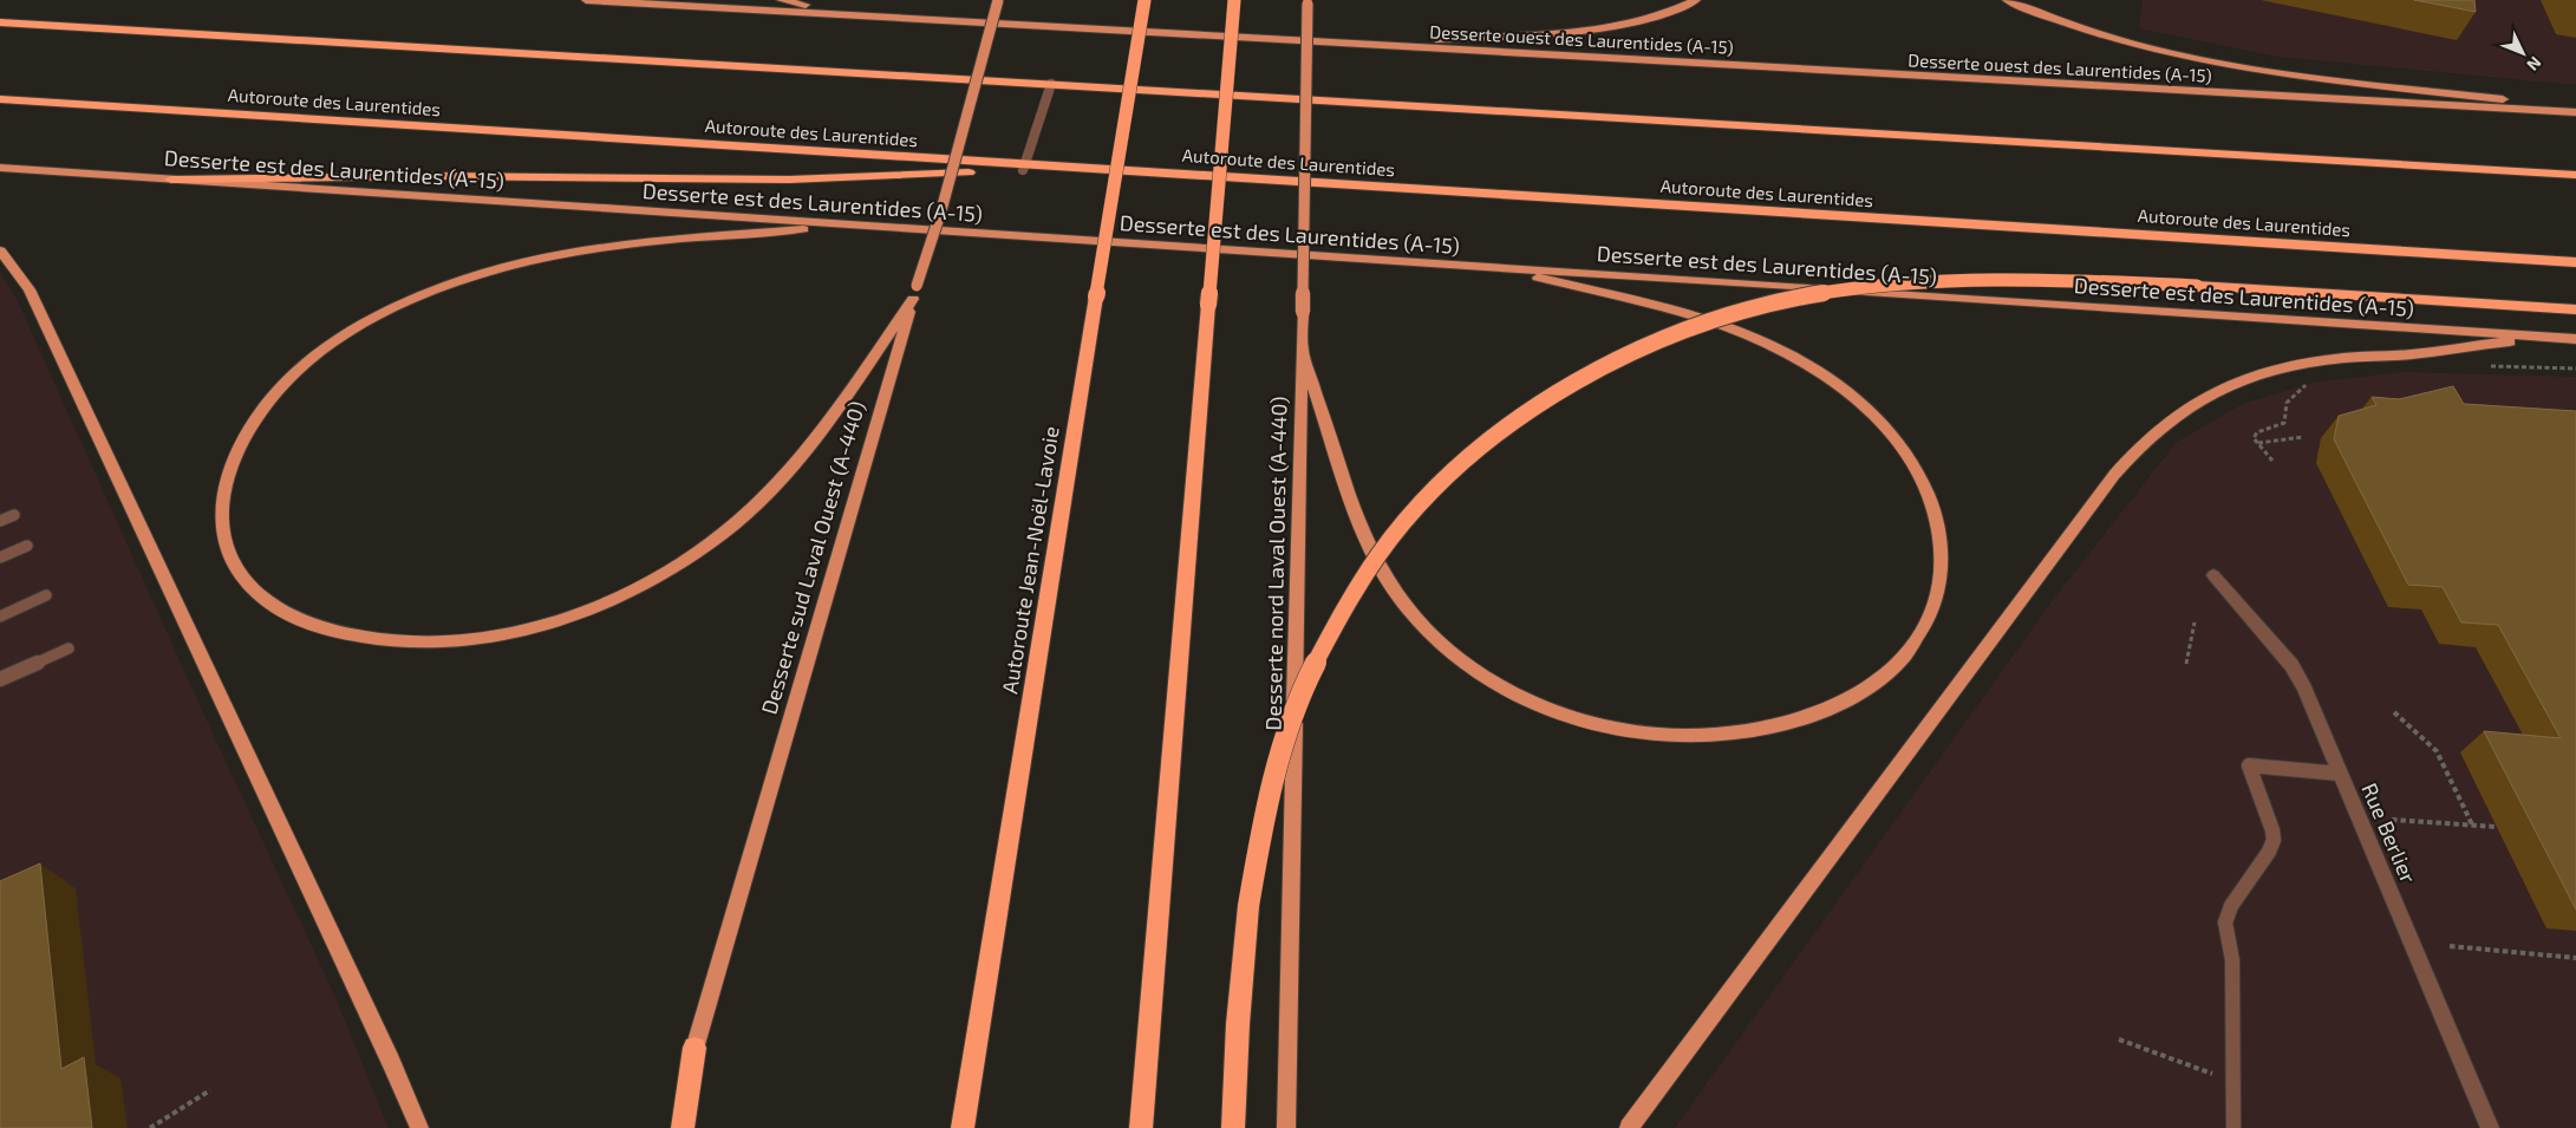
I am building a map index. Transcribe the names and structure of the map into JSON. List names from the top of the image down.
{
  "streets": {
    "highway": ["Autoroute des Laurentides", "Autoroute Jean-Noël-Lavoie"],
    "main road": [
      "Desserte ouest des Laurentides (A-15)",
      "Desserte est des Laurentides (A-15)",
      "Desserte sud Laval Ouest (A-440)",
      "Desserte nord Laval Ouest (A-440)"
    ],
    "street": ["Rue Berlier"]
  },
  "north": "bottom right"
}
